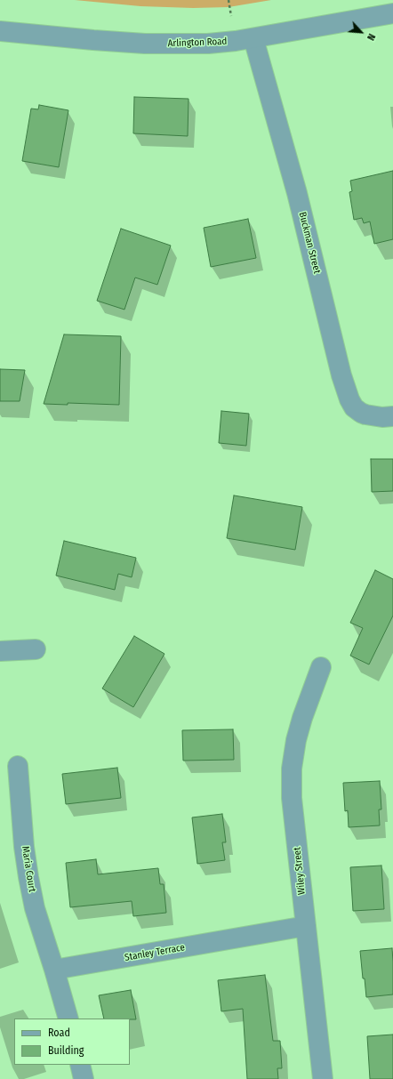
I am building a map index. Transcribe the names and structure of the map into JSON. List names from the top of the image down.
{
  "streets": {
    "street": [
      "Arlington Road",
      "Buckman Street",
      "Maria Court",
      "Wiley Street",
      "Stanley Terrace"
    ]
  },
  "crossings": [
    ["Arlington Road", "Buckman Street"],
    ["Maria Court", "Stanley Terrace"],
    ["Wiley Street", "Stanley Terrace"]
  ],
  "legend": ["Road", "Building"],
  "north": "bottom right"
}
